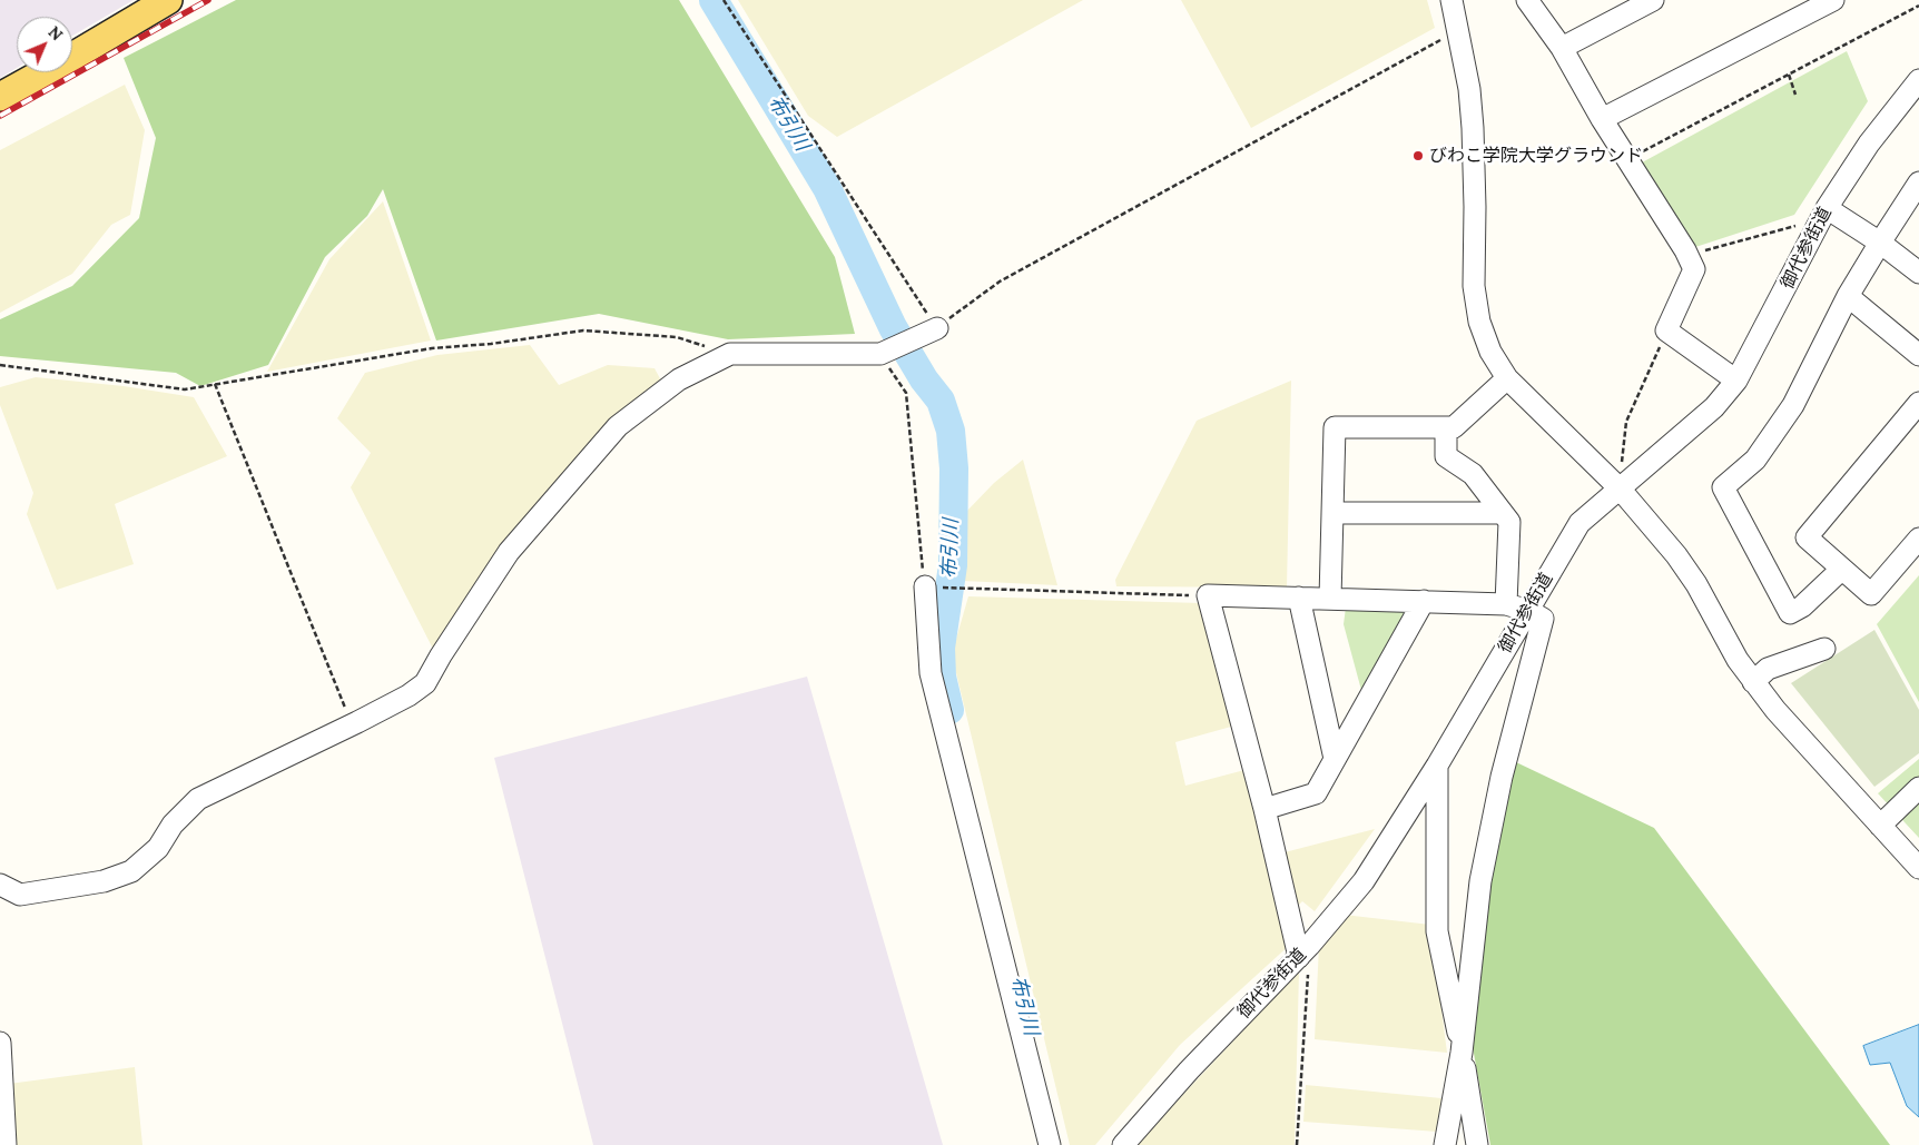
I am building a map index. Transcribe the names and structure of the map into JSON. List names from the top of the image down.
{
  "streets": {
    "street": ["御代参街道"]
  },
  "water": ["布引川"],
  "places": ["びわこ学院大学グラウンド"],
  "north": "top right"
}
